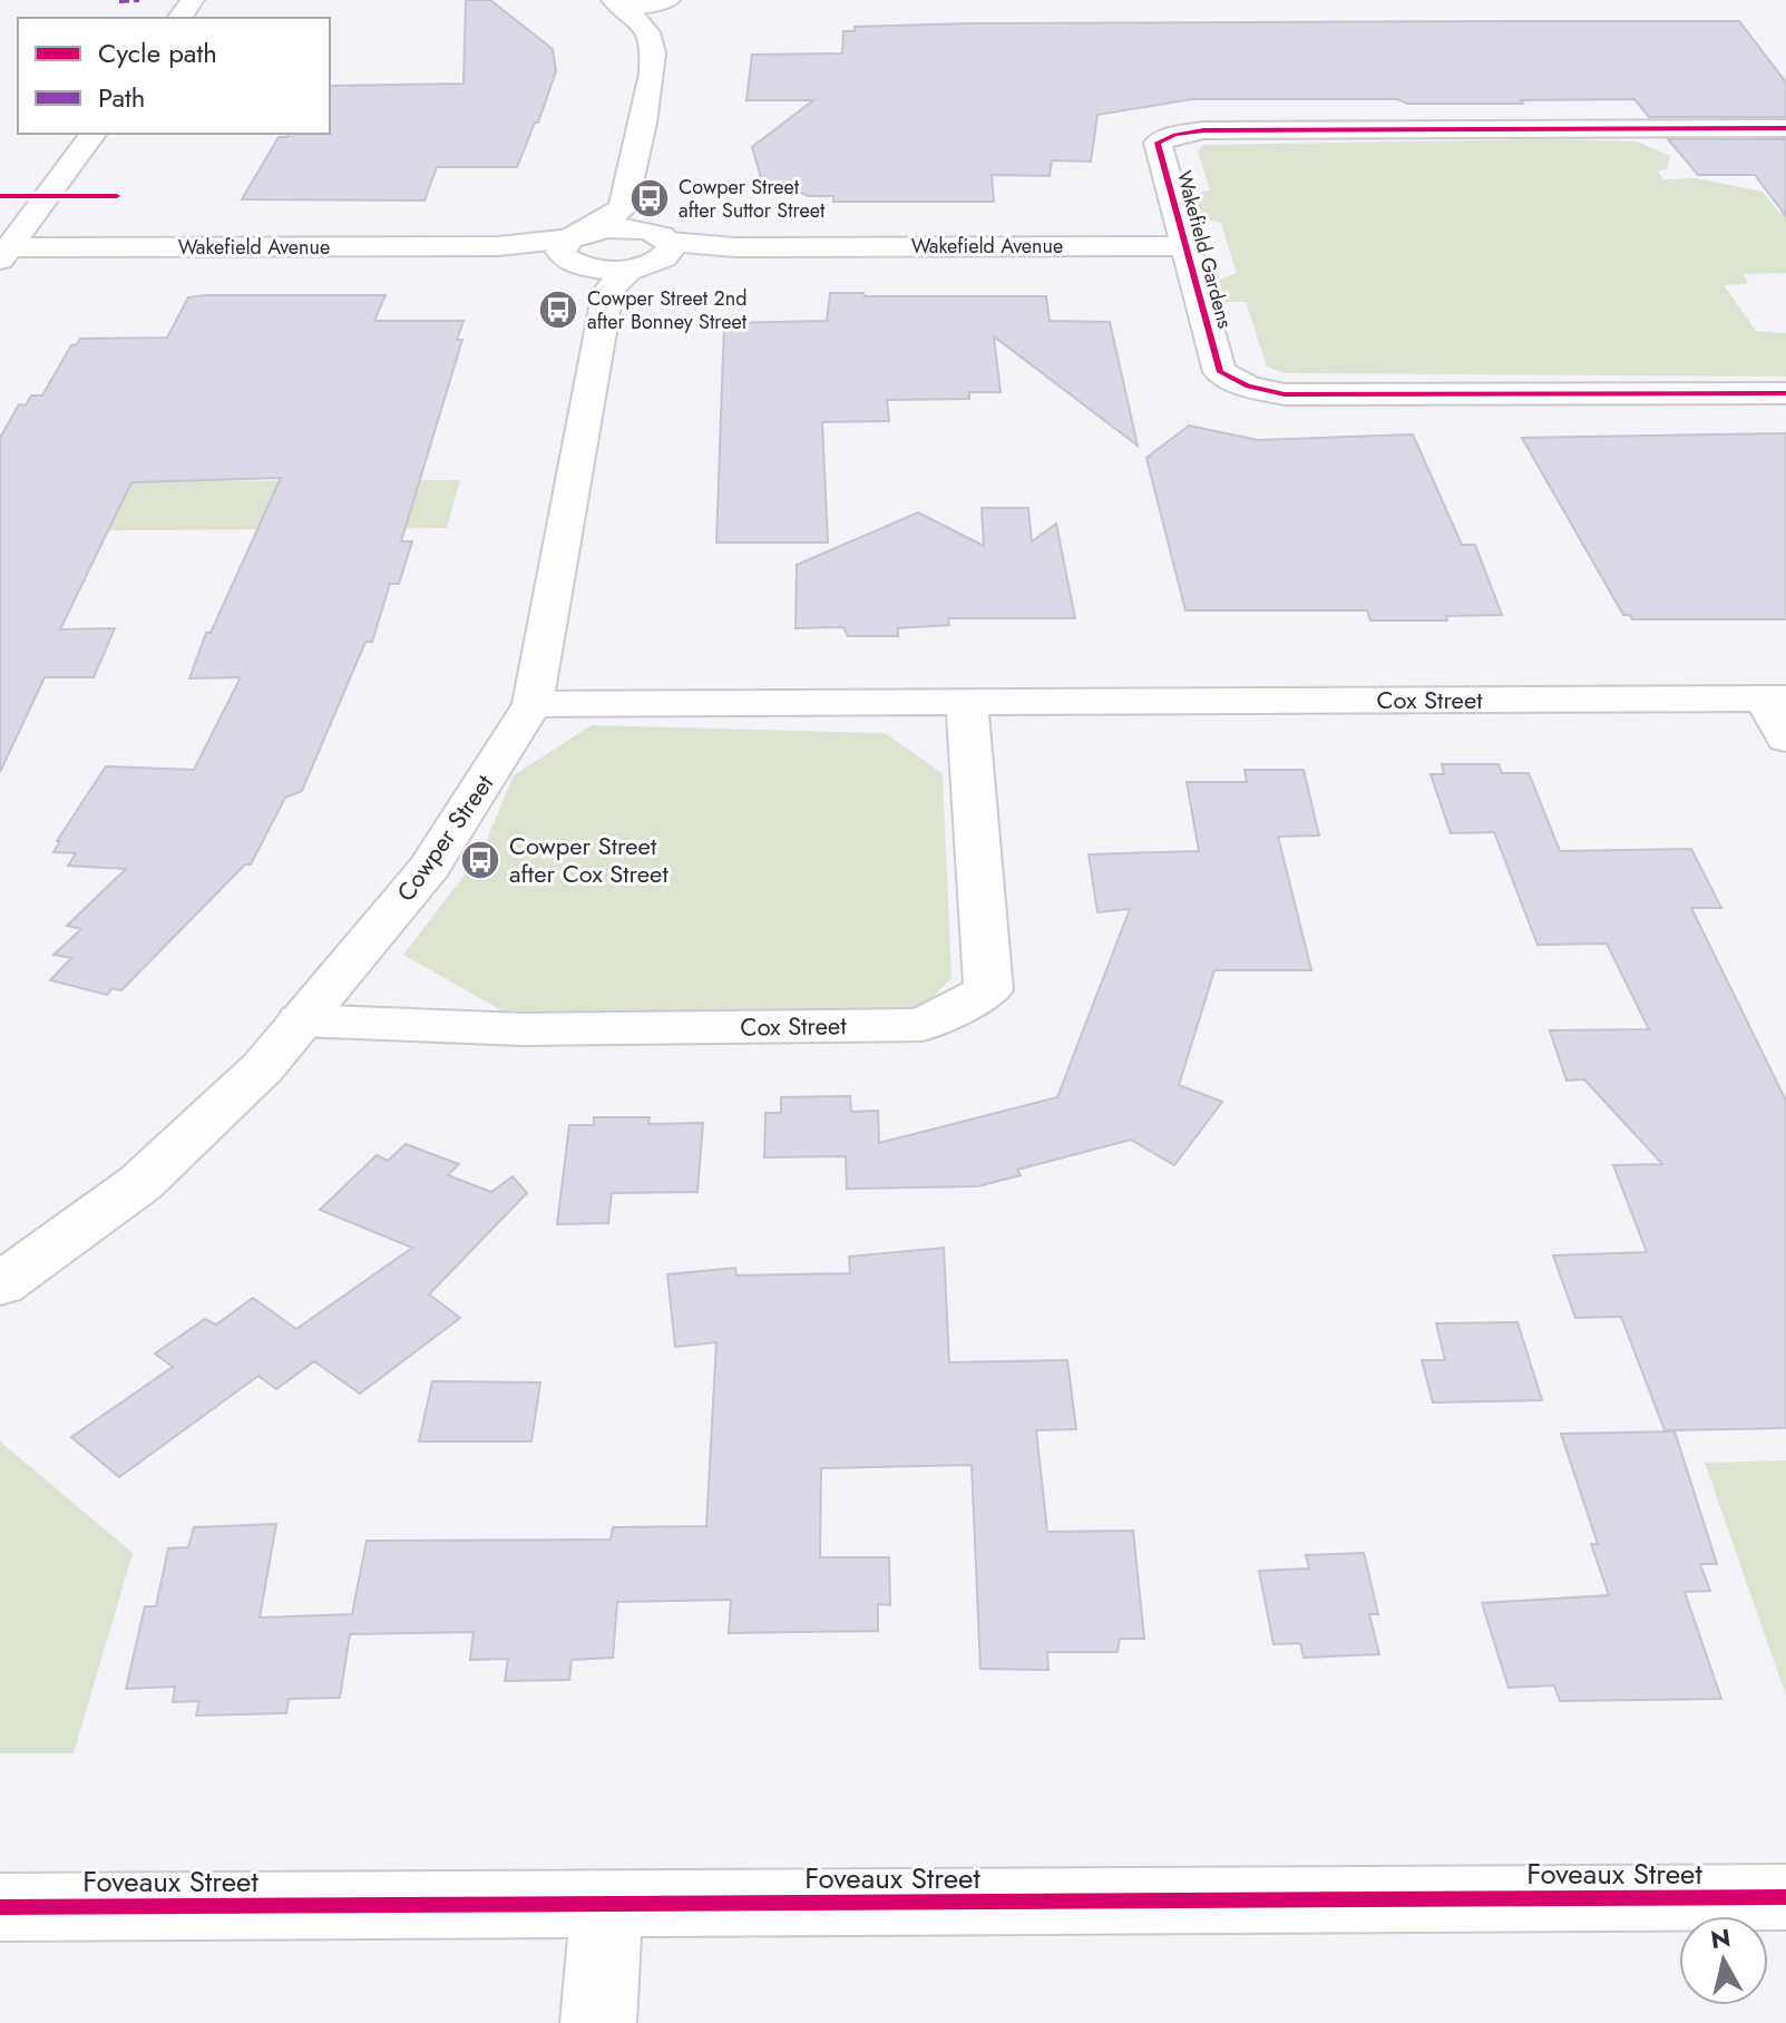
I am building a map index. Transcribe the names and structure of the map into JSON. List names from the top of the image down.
{
  "streets": {
    "street": [
      "Wakefield Avenue",
      "Wakefield Gardens",
      "Cox Street",
      "Cowper Street",
      "Foveaux Street"
    ]
  },
  "crossings": [
    ["Wakefield Avenue", "Wakefield Gardens"],
    ["Cox Street", "Cowper Street"]
  ],
  "places": {
    "bus stop": ["Cowper Street after Suttor Street", "Cowper Street 2nd after Bonney Street", "Cowper Street after Cox Street"]
  },
  "legend": ["Cycle path", "Path"],
  "north": "top"
}
